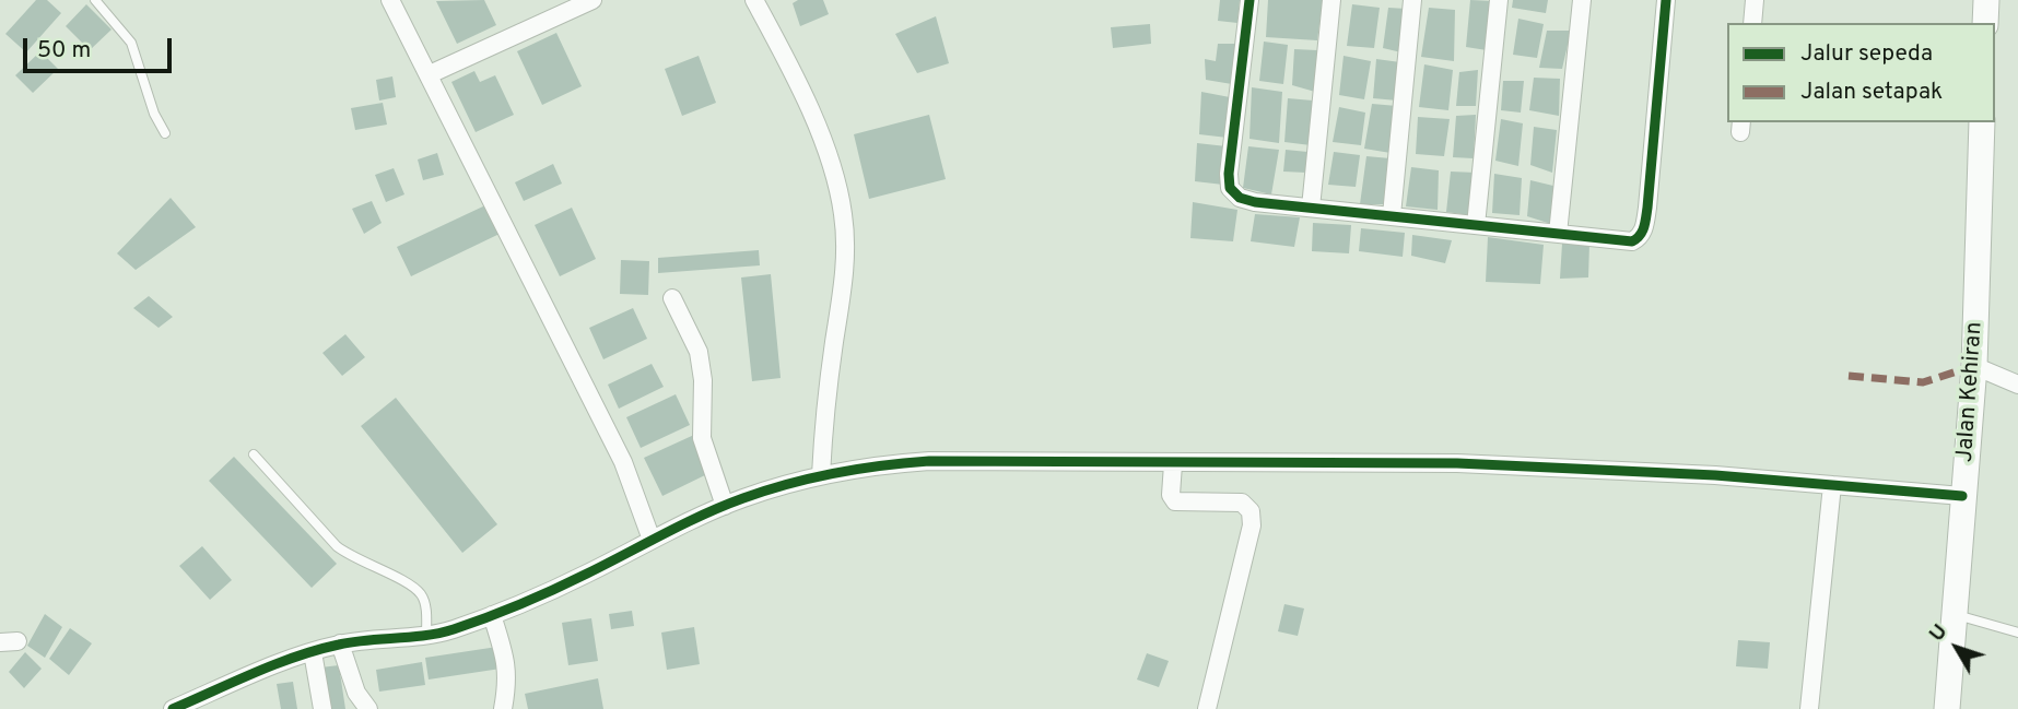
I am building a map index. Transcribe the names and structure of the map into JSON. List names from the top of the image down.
{
  "streets": {
    "street": ["Jalan Kehiran"]
  },
  "legend": ["Jalur sepeda", "Jalan setapak"],
  "scale_bar": "50 m",
  "north": "top left"
}
